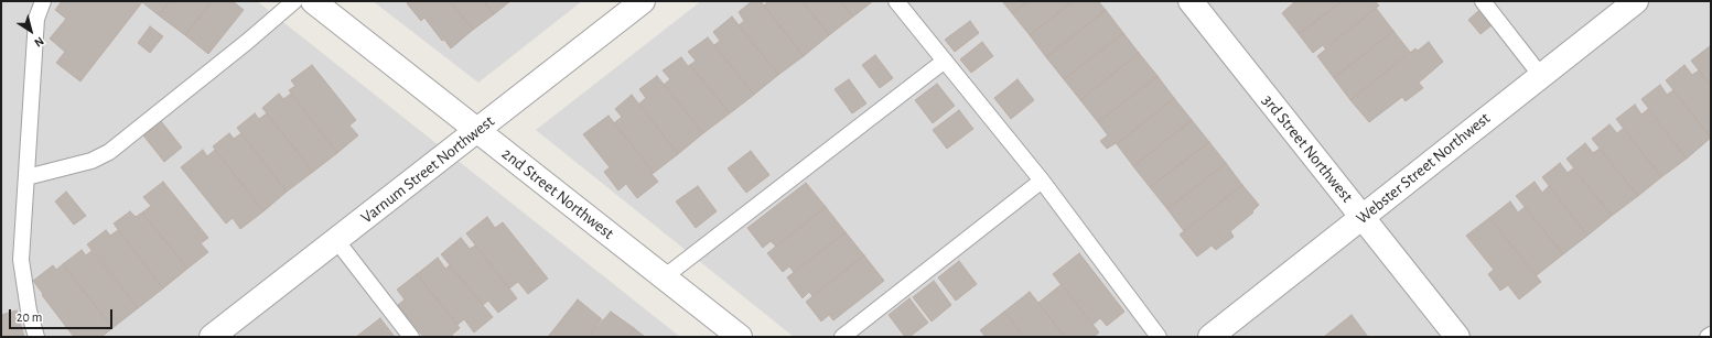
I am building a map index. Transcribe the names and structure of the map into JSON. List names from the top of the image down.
{
  "streets": {
    "street": [
      "3rd Street Northwest",
      "Webster Street Northwest",
      "Varnum Street Northwest",
      "2nd Street Northwest"
    ]
  },
  "crossings": [
    ["3rd Street Northwest", "Webster Street Northwest"],
    ["Varnum Street Northwest", "2nd Street Northwest"]
  ],
  "scale_bar": "20 m",
  "north": "bottom right"
}
